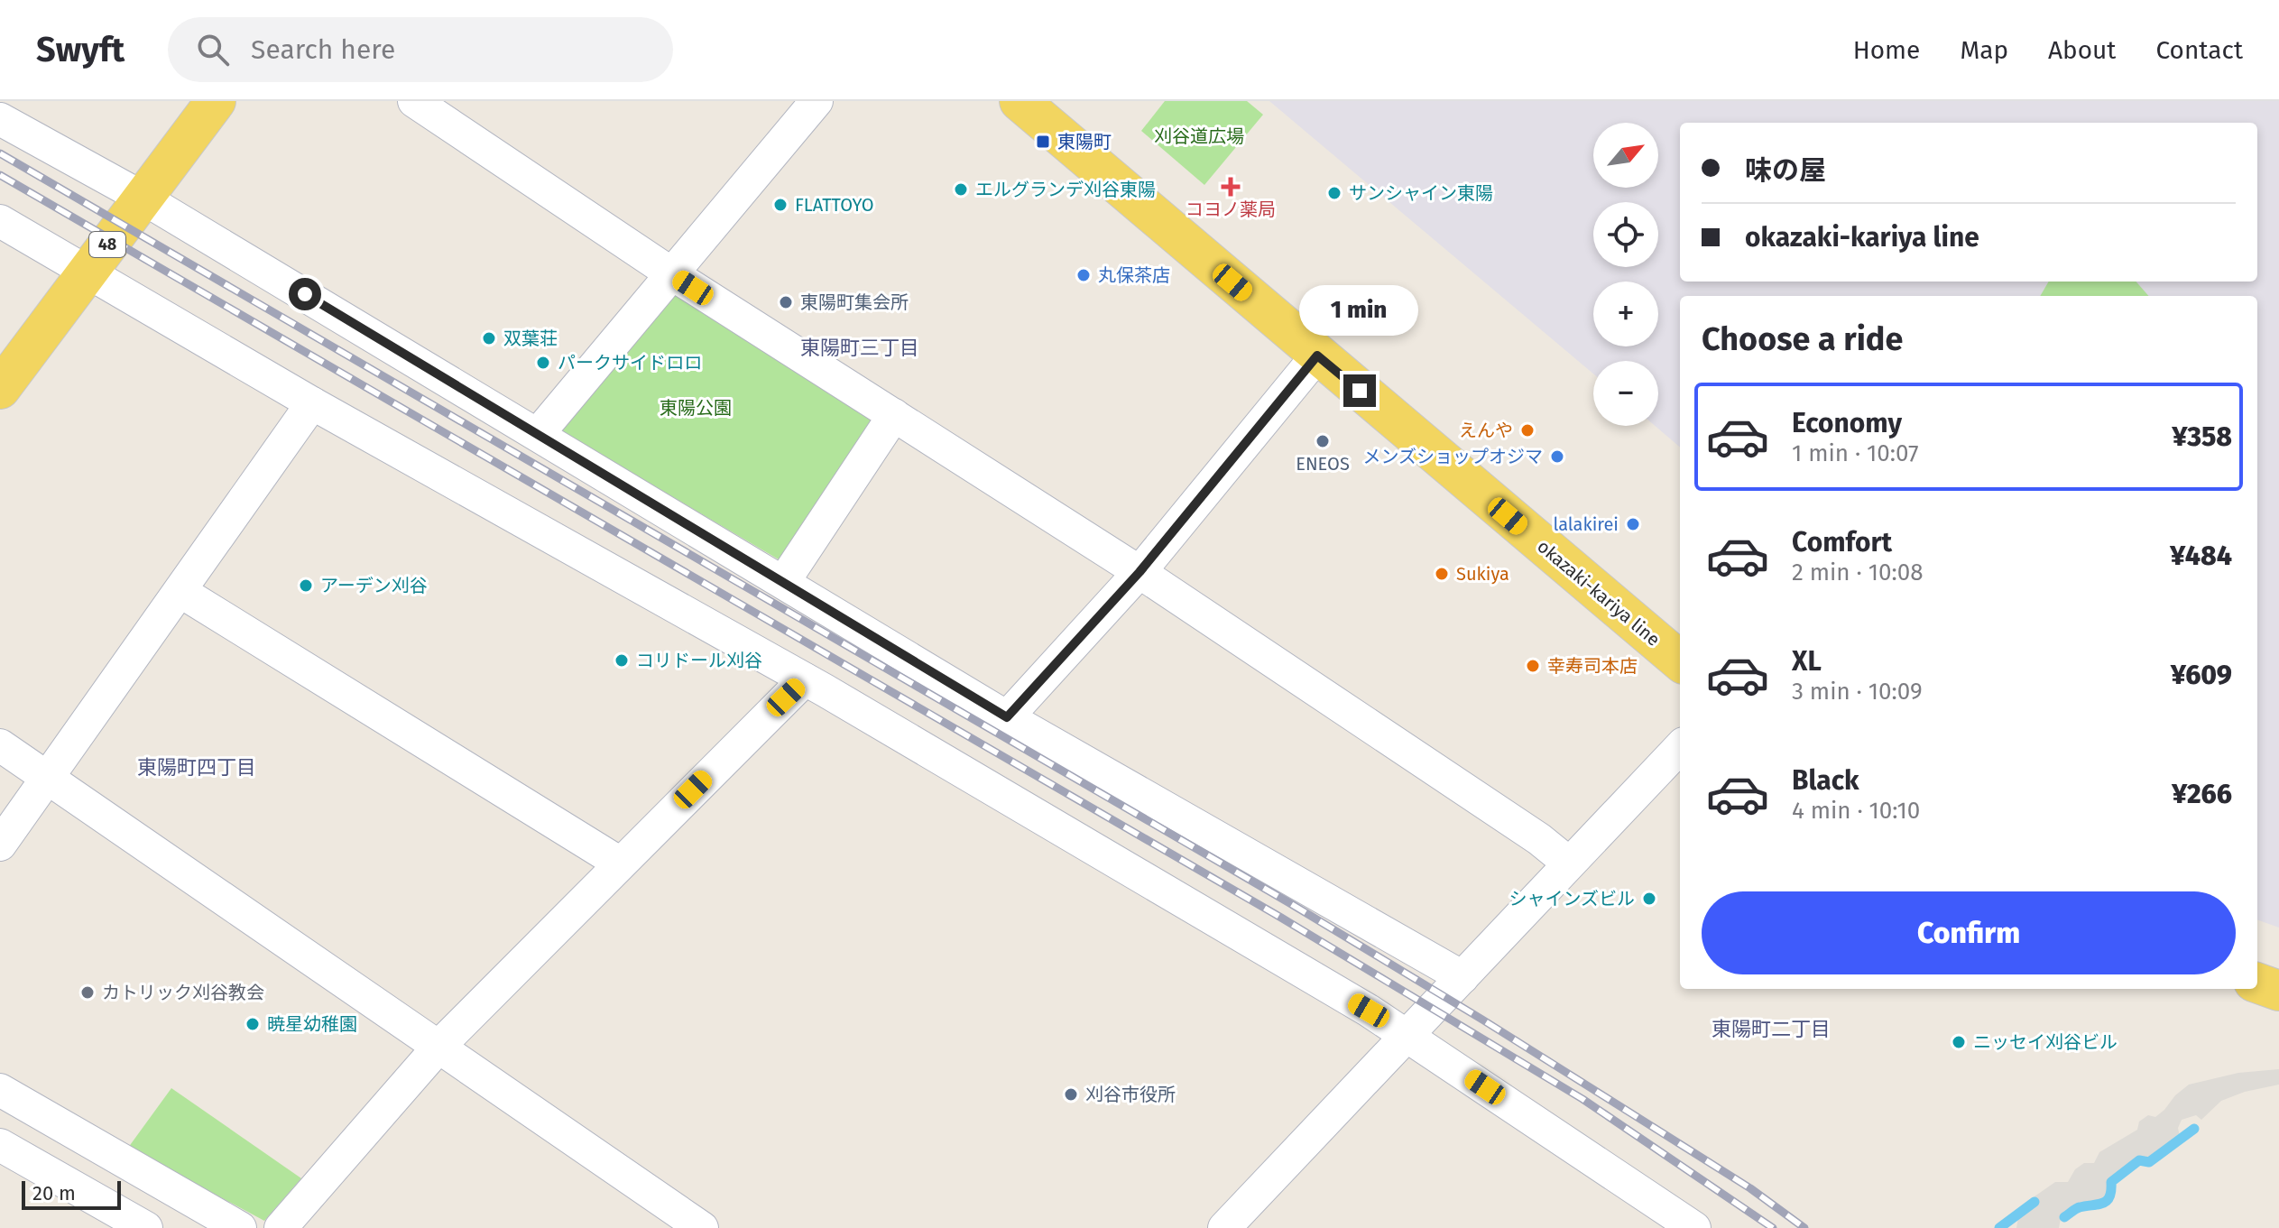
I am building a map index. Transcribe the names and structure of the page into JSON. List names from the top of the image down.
{
  "streets": {
    "main road": ["48", "okazaki-kariya line"]
  },
  "districts": ["東陽町三丁目", "東陽町四丁目", "東陽町二丁目"],
  "parks": ["刈谷道広場", "東陽公園"],
  "places": {
    "transit": ["東陽町"],
    "health": ["コヨノ薬局"],
    "other": [
      "エルグランデ刈谷東陽",
      "サンシャイン東陽",
      "FLATTOYO",
      "丸保茶店",
      "東陽町集会所",
      "双葉荘",
      "パークサイドロロ",
      "えんや",
      "ENEOS",
      "メンズショップオジマ",
      "lalakirei",
      "Sukiya",
      "アーデン刈谷",
      "コリドール刈谷",
      "幸寿司本店",
      "シャインズビル",
      "カトリック刈谷教会",
      "暁星幼稚園",
      "ニッセイ刈谷ビル",
      "刈谷市役所"
    ]
  },
  "scale_bar": "20 m",
  "north": "top right",
  "page": {
    "header": "Swyft",
    "search": "Search here",
    "nav": [
      "Home",
      "Map",
      "About",
      "Contact"
    ],
    "map_buttons": ["+", "−"],
    "banner": ["味の屋", "okazaki-kariya line"],
    "bubble": "1 min",
    "heading": "Choose a ride",
    "list": [
      {
        "name": "Economy",
        "note": "1 min · 10:07",
        "value": "¥358"
      },
      {
        "name": "Comfort",
        "note": "2 min · 10:08",
        "value": "¥484"
      },
      {
        "name": "XL",
        "note": "3 min · 10:09",
        "value": "¥609"
      },
      {
        "name": "Black",
        "note": "4 min · 10:10",
        "value": "¥266"
      }
    ],
    "buttons": "Confirm",
    "scale": "20 m"
  }
}
